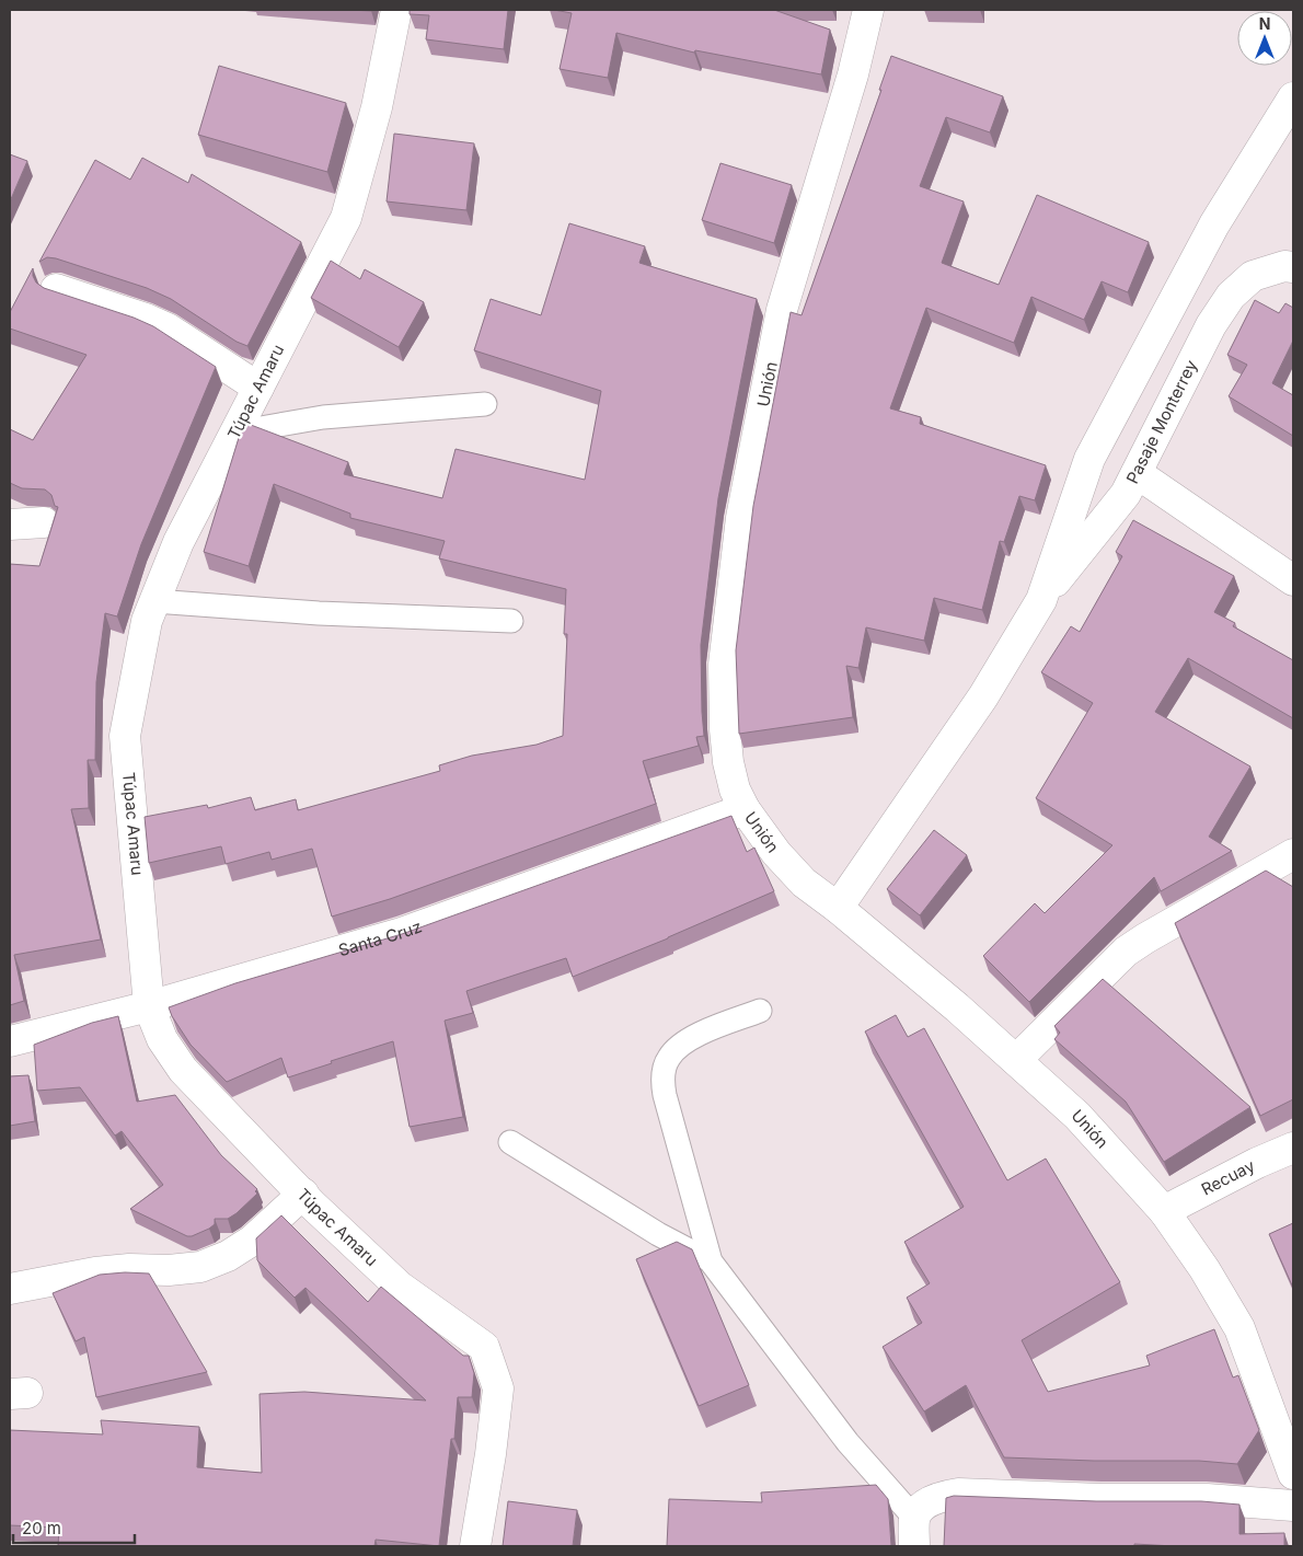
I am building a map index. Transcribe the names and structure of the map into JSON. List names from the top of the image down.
{
  "streets": {
    "street": [
      "Unión",
      "Túpac Amaru",
      "Pasaje Monterrey",
      "Santa Cruz",
      "Recuay"
    ]
  },
  "crossings": [
    ["Unión", "Santa Cruz"],
    ["Unión", "Recuay"],
    ["Túpac Amaru", "Santa Cruz"]
  ],
  "scale_bar": "20 m",
  "north": "top"
}
